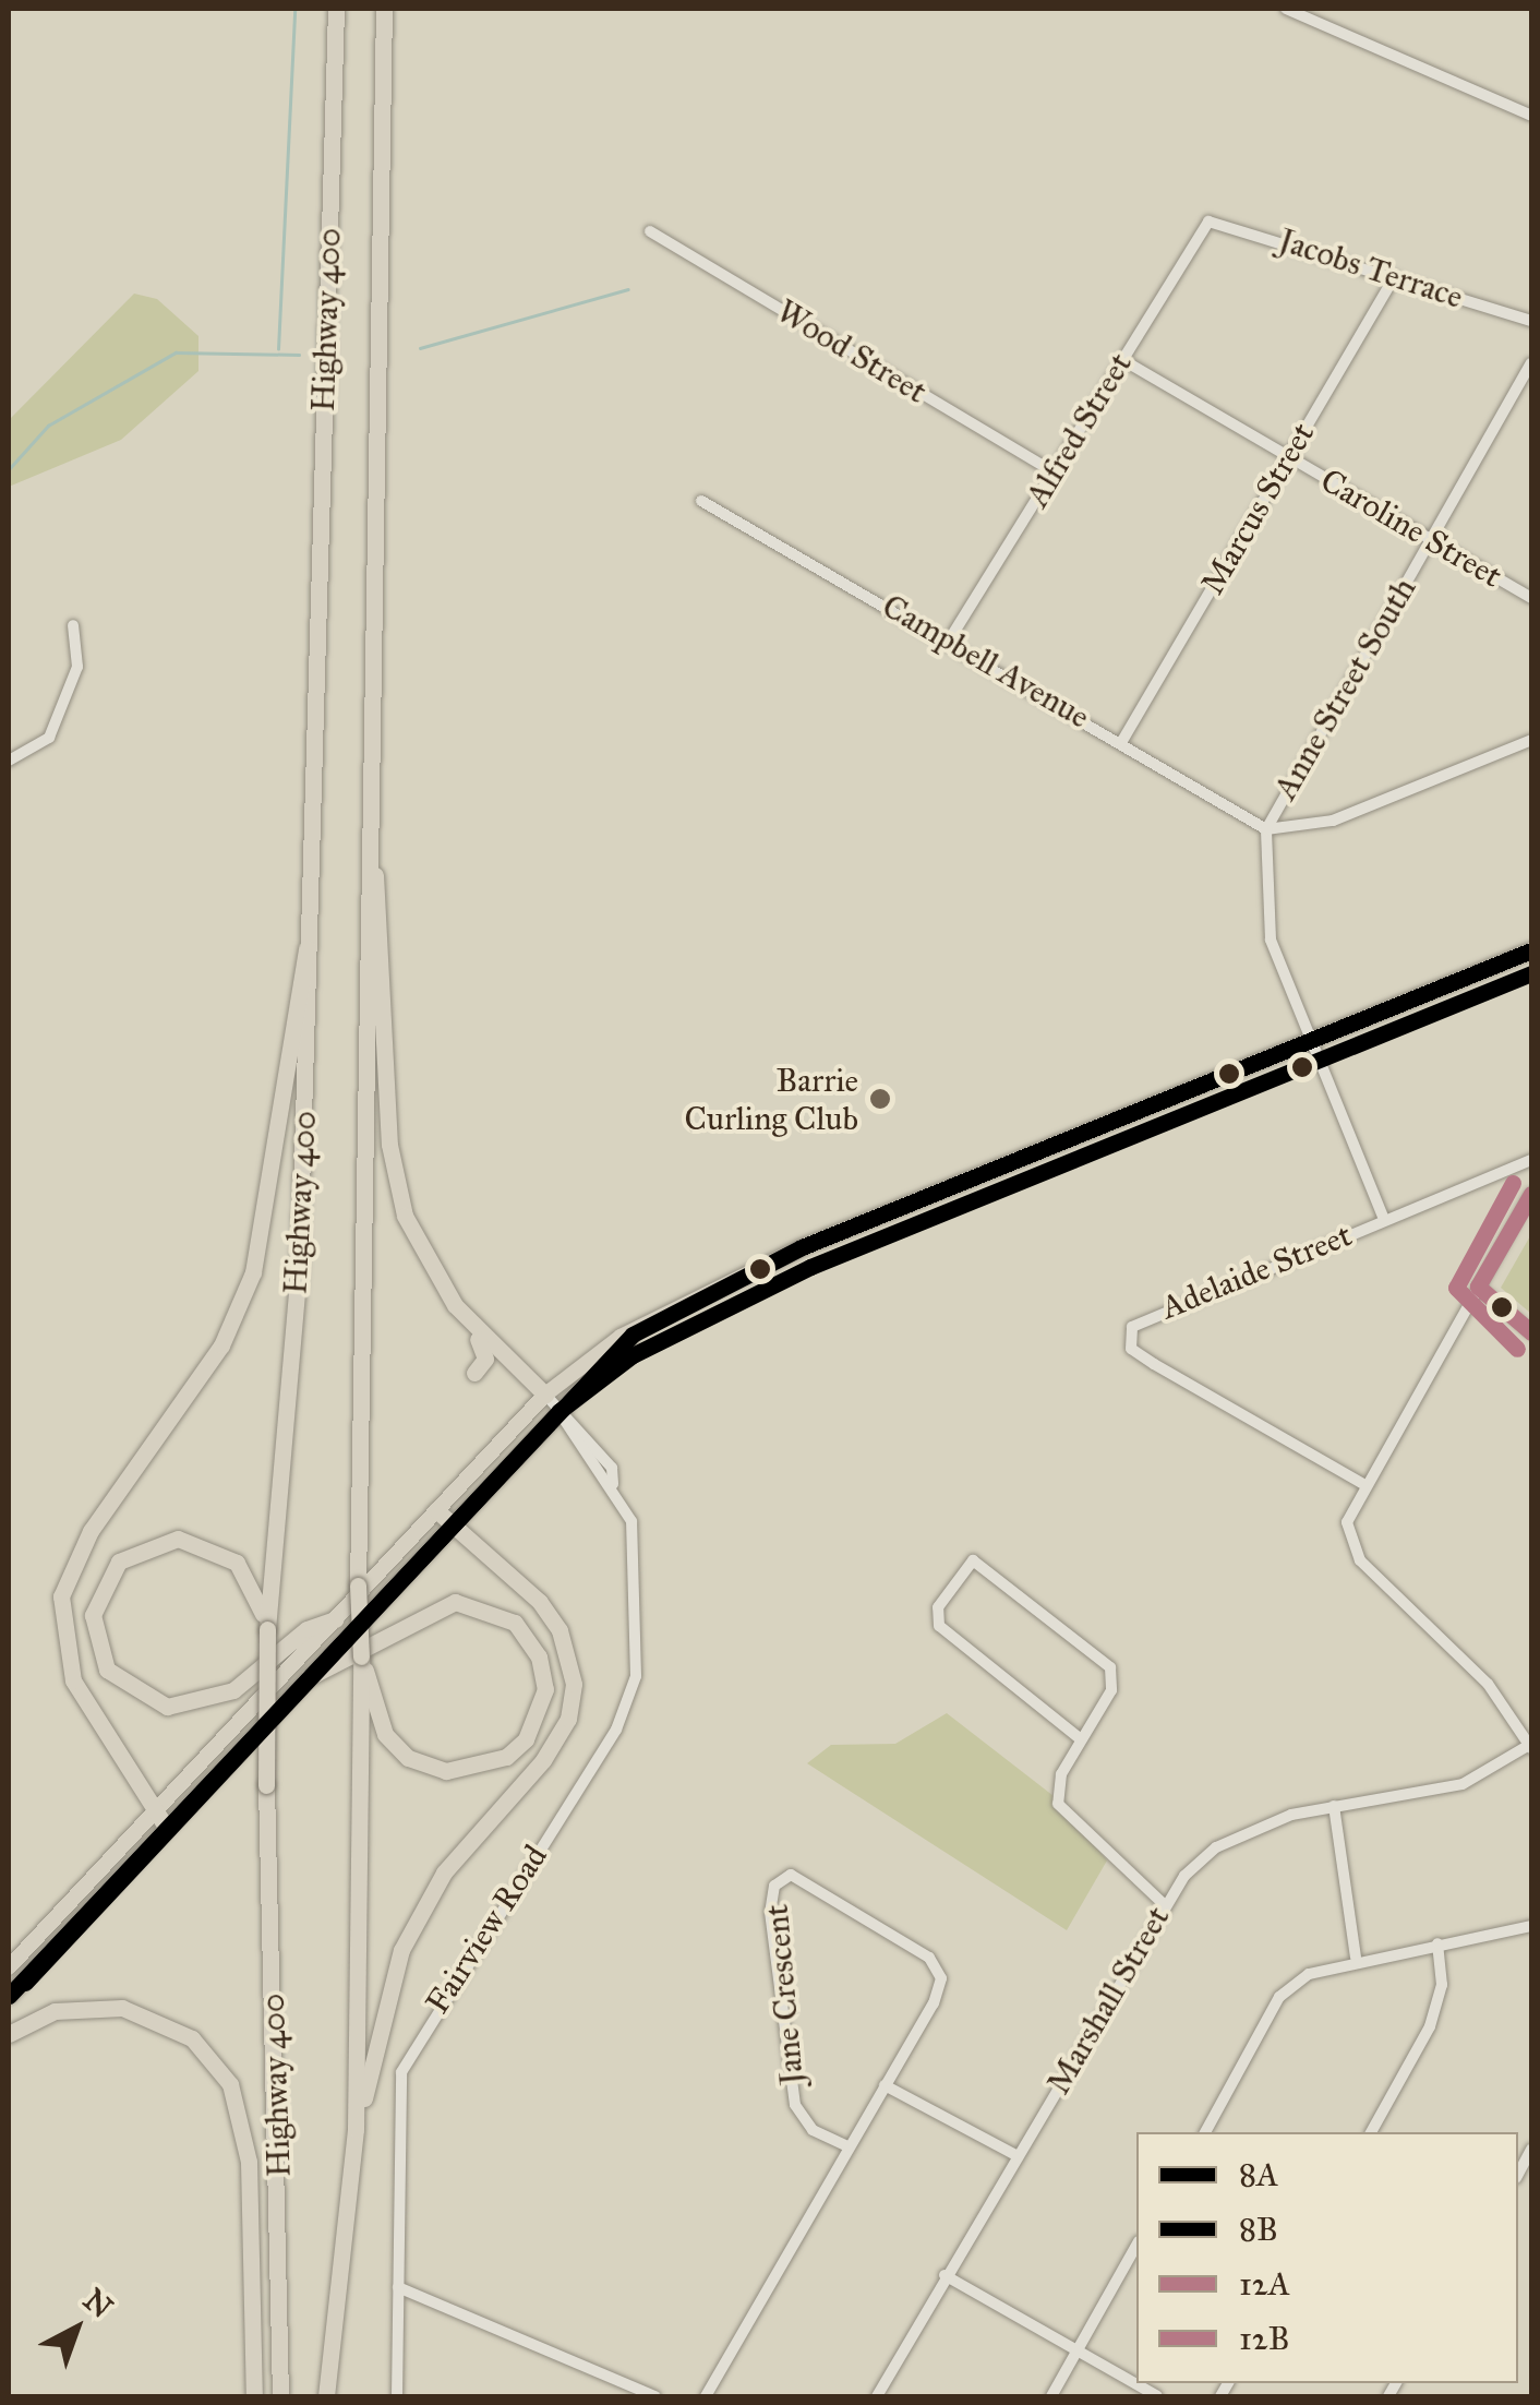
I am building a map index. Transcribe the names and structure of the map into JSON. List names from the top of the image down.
{
  "streets": {
    "highway": ["Highway 400"],
    "street": [
      "Jacobs Terrace",
      "Wood Street",
      "Alfred Street",
      "Marcus Street",
      "Caroline Street",
      "Campbell Avenue",
      "Anne Street South",
      "Adelaide Street",
      "Fairview Road",
      "Jane Crescent",
      "Marshall Street"
    ]
  },
  "crossings": [
    ["Jacobs Terrace", "Alfred Street"],
    ["Jacobs Terrace", "Marcus Street"],
    ["Wood Street", "Alfred Street"],
    ["Alfred Street", "Caroline Street"],
    ["Alfred Street", "Campbell Avenue"],
    ["Marcus Street", "Caroline Street"],
    ["Marcus Street", "Campbell Avenue"],
    ["Caroline Street", "Anne Street South"],
    ["Campbell Avenue", "Anne Street South"],
    ["Anne Street South", "Adelaide Street"]
  ],
  "places": ["Barrie Curling Club"],
  "lines": [
    "transit line 8A",
    "transit line 8B",
    "transit line 12B",
    "transit line 12A"
  ],
  "legend": [
    "8A",
    "8B",
    "12A",
    "12B"
  ],
  "north": "top right"
}
